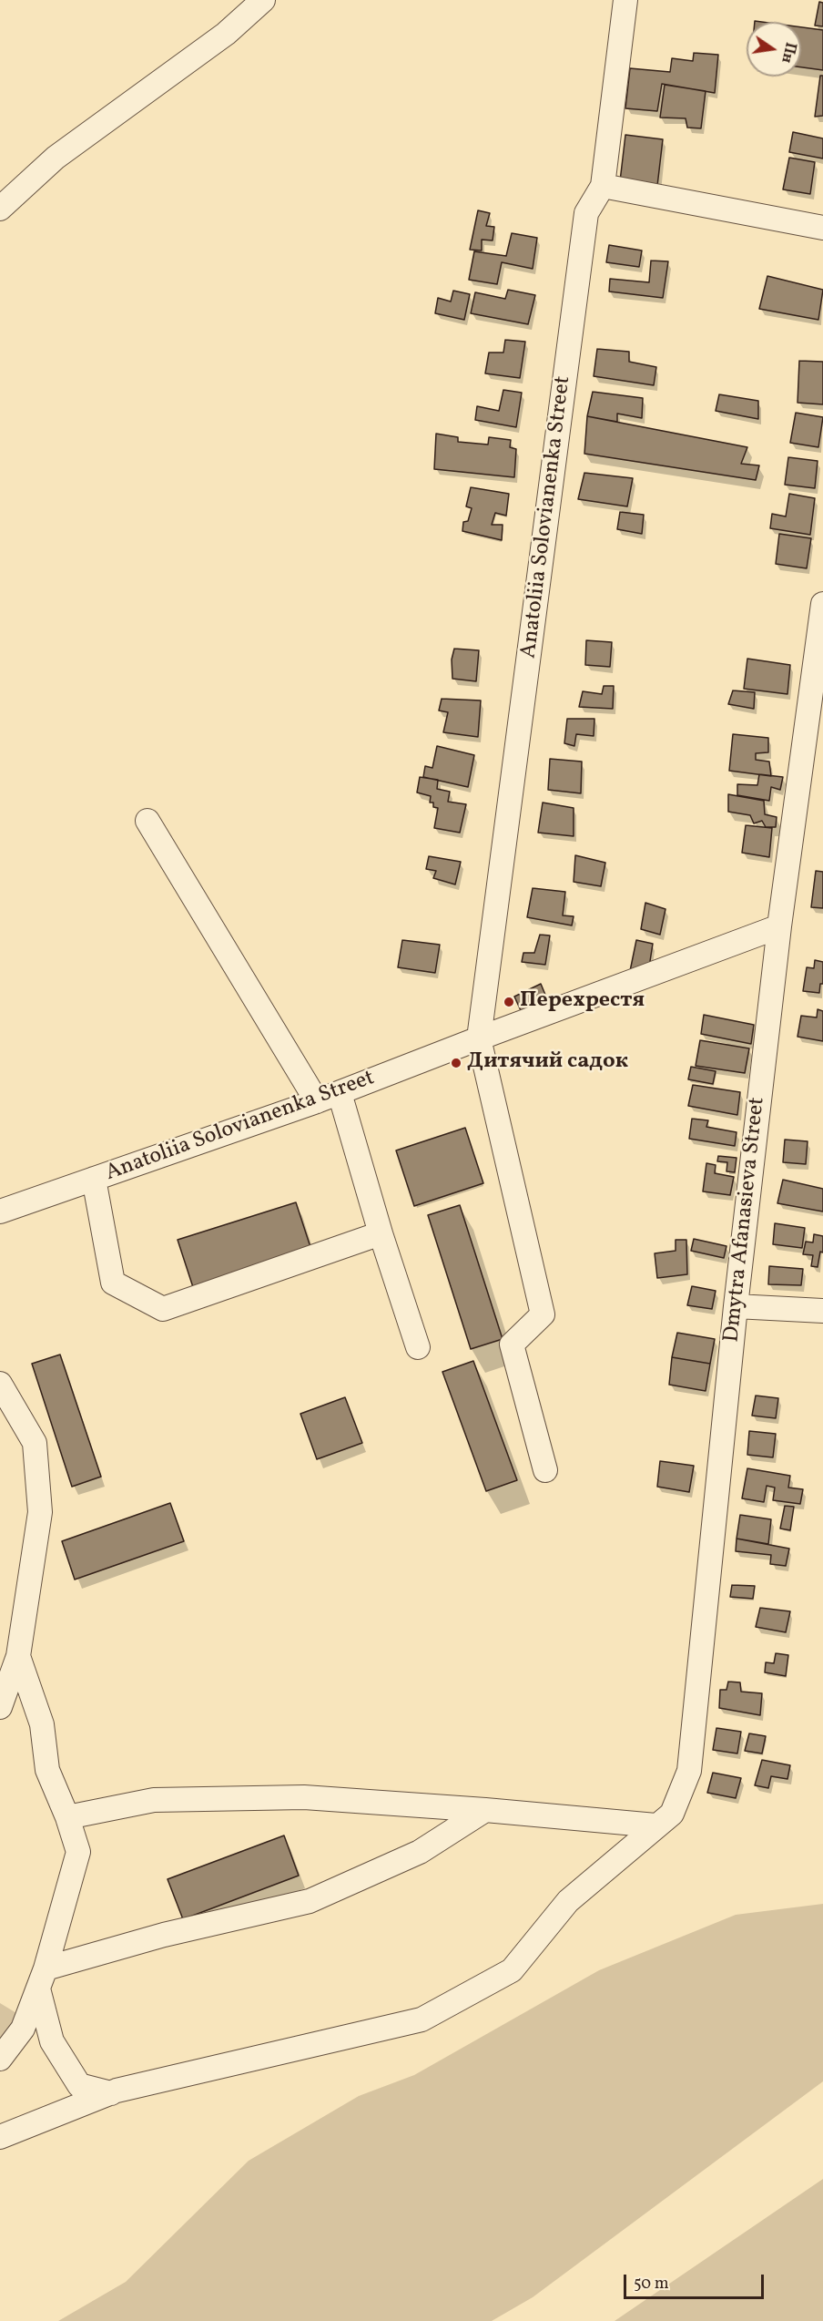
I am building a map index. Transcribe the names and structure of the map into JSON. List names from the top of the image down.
{
  "streets": {
    "street": ["Anatoliia Solovianenka Street", "Dmytra Afanasieva Street"]
  },
  "crossings": [
    ["Anatoliia Solovianenka Street", "Dmytra Afanasieva Street"]
  ],
  "places": ["Перехрестя", "Дитячий садок"],
  "scale_bar": "50 m",
  "north": "right"
}
